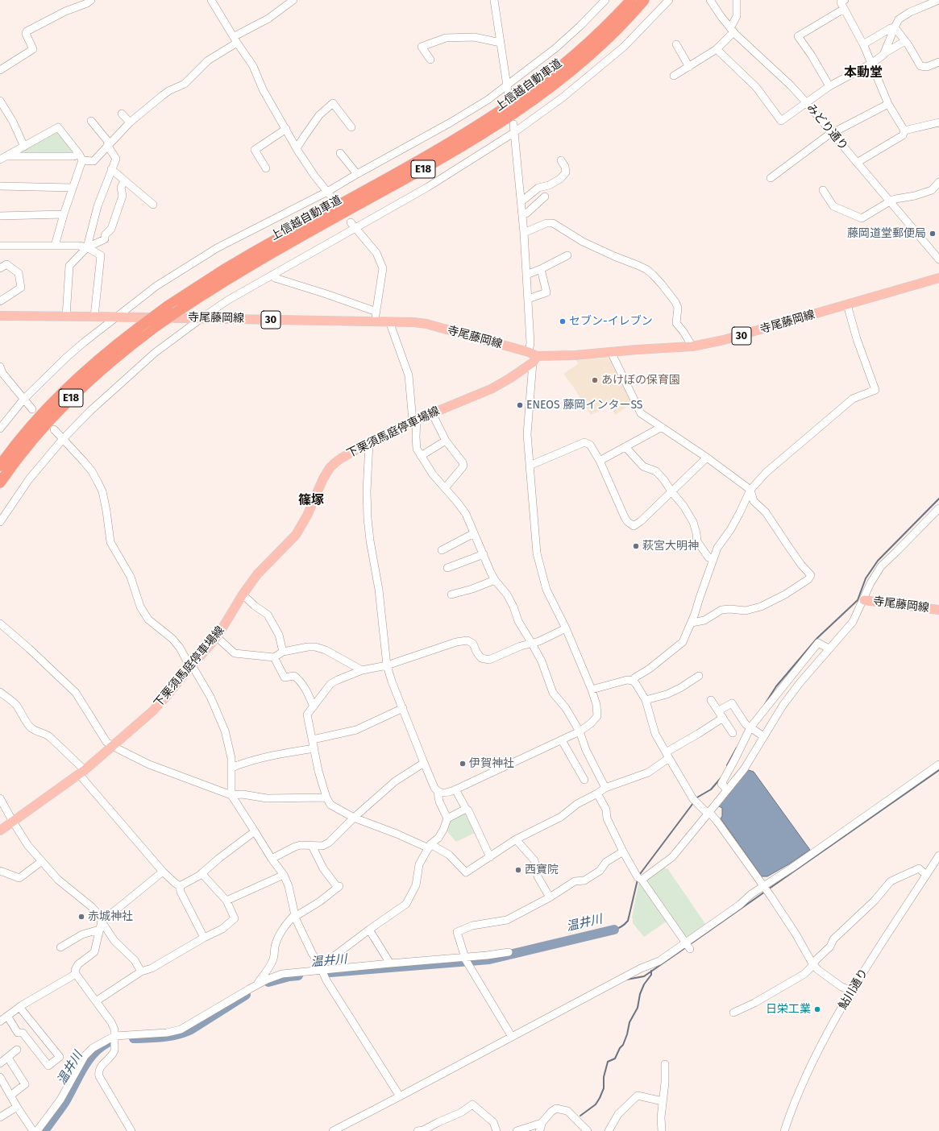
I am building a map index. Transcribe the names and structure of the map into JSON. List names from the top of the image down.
{
  "streets": {
    "highway": ["上信越自動車道", "E18"],
    "main road": ["寺尾藤岡線", "30", "下栗須馬庭停車場線"],
    "street": ["みどり通り", "鮎川通り"]
  },
  "crossings": [
    ["寺尾藤岡線", "下栗須馬庭停車場線"]
  ],
  "districts": ["本動堂", "篠塚"],
  "water": ["温井川"],
  "places": [
    "藤岡道堂郵便局",
    "セブン-イレブン",
    "あけぼの保育園",
    "ENEOS 藤岡インターSS",
    "萩宮大明神",
    "伊賀神社",
    "西寶院",
    "赤城神社",
    "日栄工業"
  ]
}
